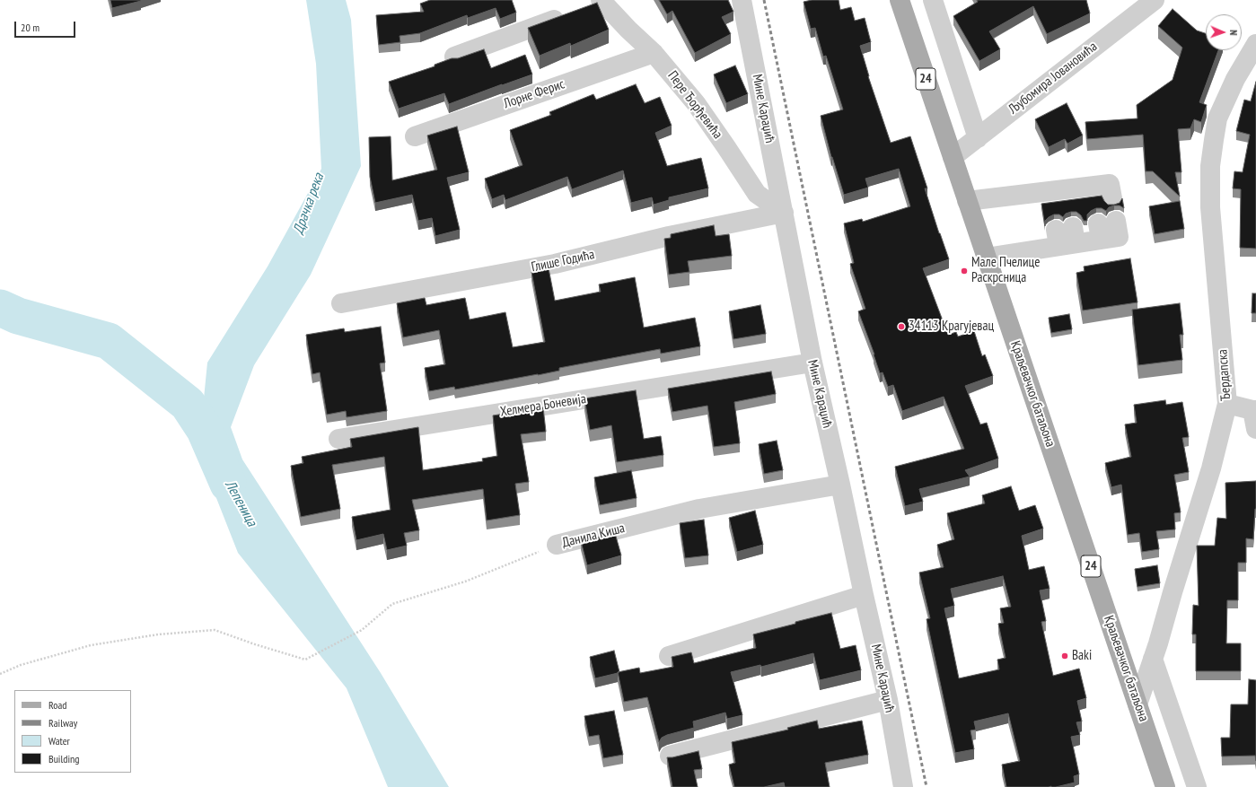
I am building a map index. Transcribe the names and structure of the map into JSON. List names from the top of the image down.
{
  "streets": {
    "main road": ["24", "Краљевачког батаљона"],
    "street": [
      "Љубомира Јовановића",
      "Лорне Ферис",
      "Пере Ђорђевића",
      "Мине Караџић",
      "Глише Годића",
      "Ђердапска",
      "Хелмера Боневија",
      "Данила Киша"
    ]
  },
  "crossings": [
    ["Љубомира Јовановића", "Краљевачког батаљона"],
    ["Лорне Ферис", "Пере Ђорђевића"],
    ["Пере Ђорђевића", "Мине Караџић"],
    ["Пере Ђорђевића", "Глише Годића"],
    ["Мине Караџић", "Глише Годића"],
    ["Мине Караџић", "Хелмера Боневија"],
    ["Мине Караџић", "Данила Киша"],
    ["Ђердапска", "Краљевачког батаљона"]
  ],
  "water": ["Драчка река", "Лепеница"],
  "places": ["Мале Пчелице Раскрсница", "34113 Крагујевац", "Baki"],
  "legend": [
    "Road",
    "Railway",
    "Water",
    "Building"
  ],
  "scale_bar": "20 m",
  "north": "right"
}
